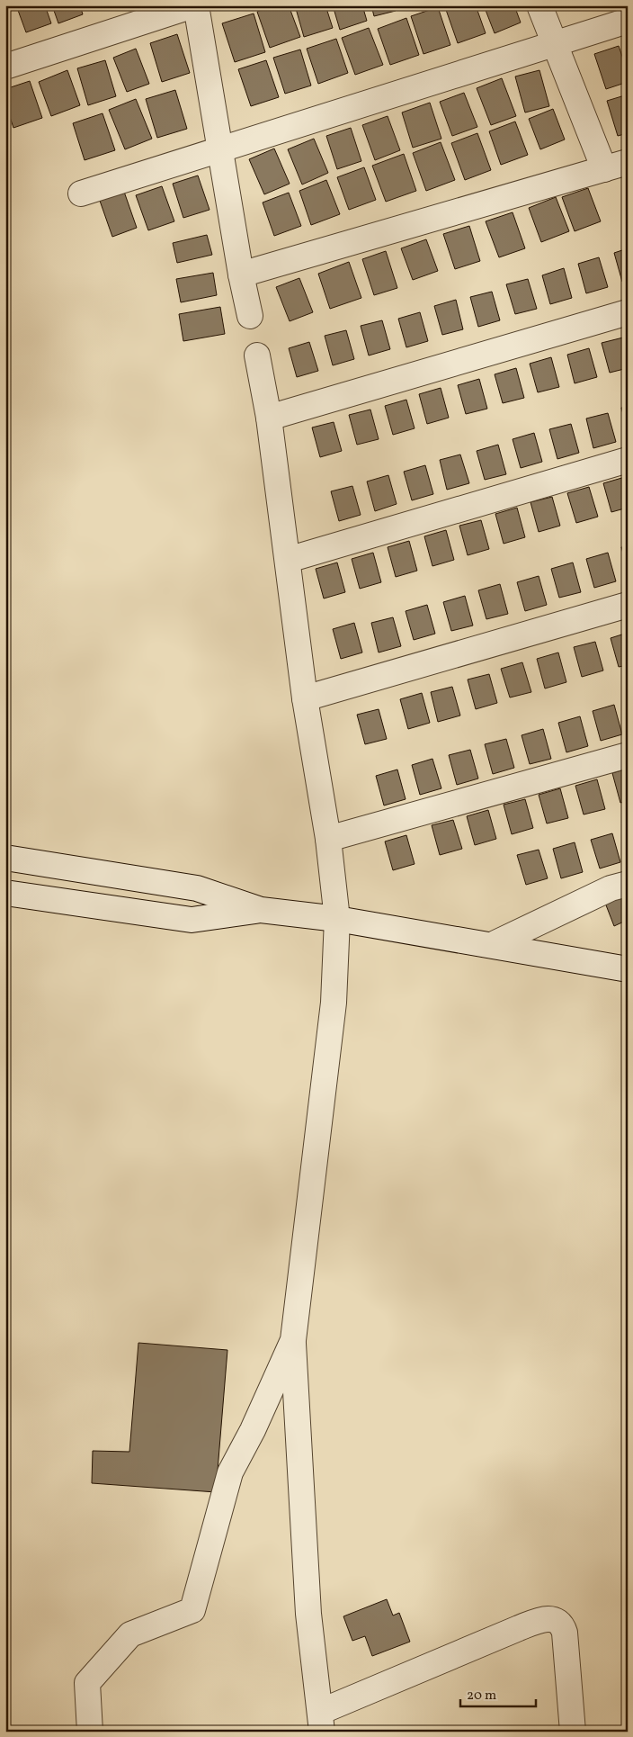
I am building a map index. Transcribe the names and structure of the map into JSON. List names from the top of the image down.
{
  "scale_bar": "20 m"
}
